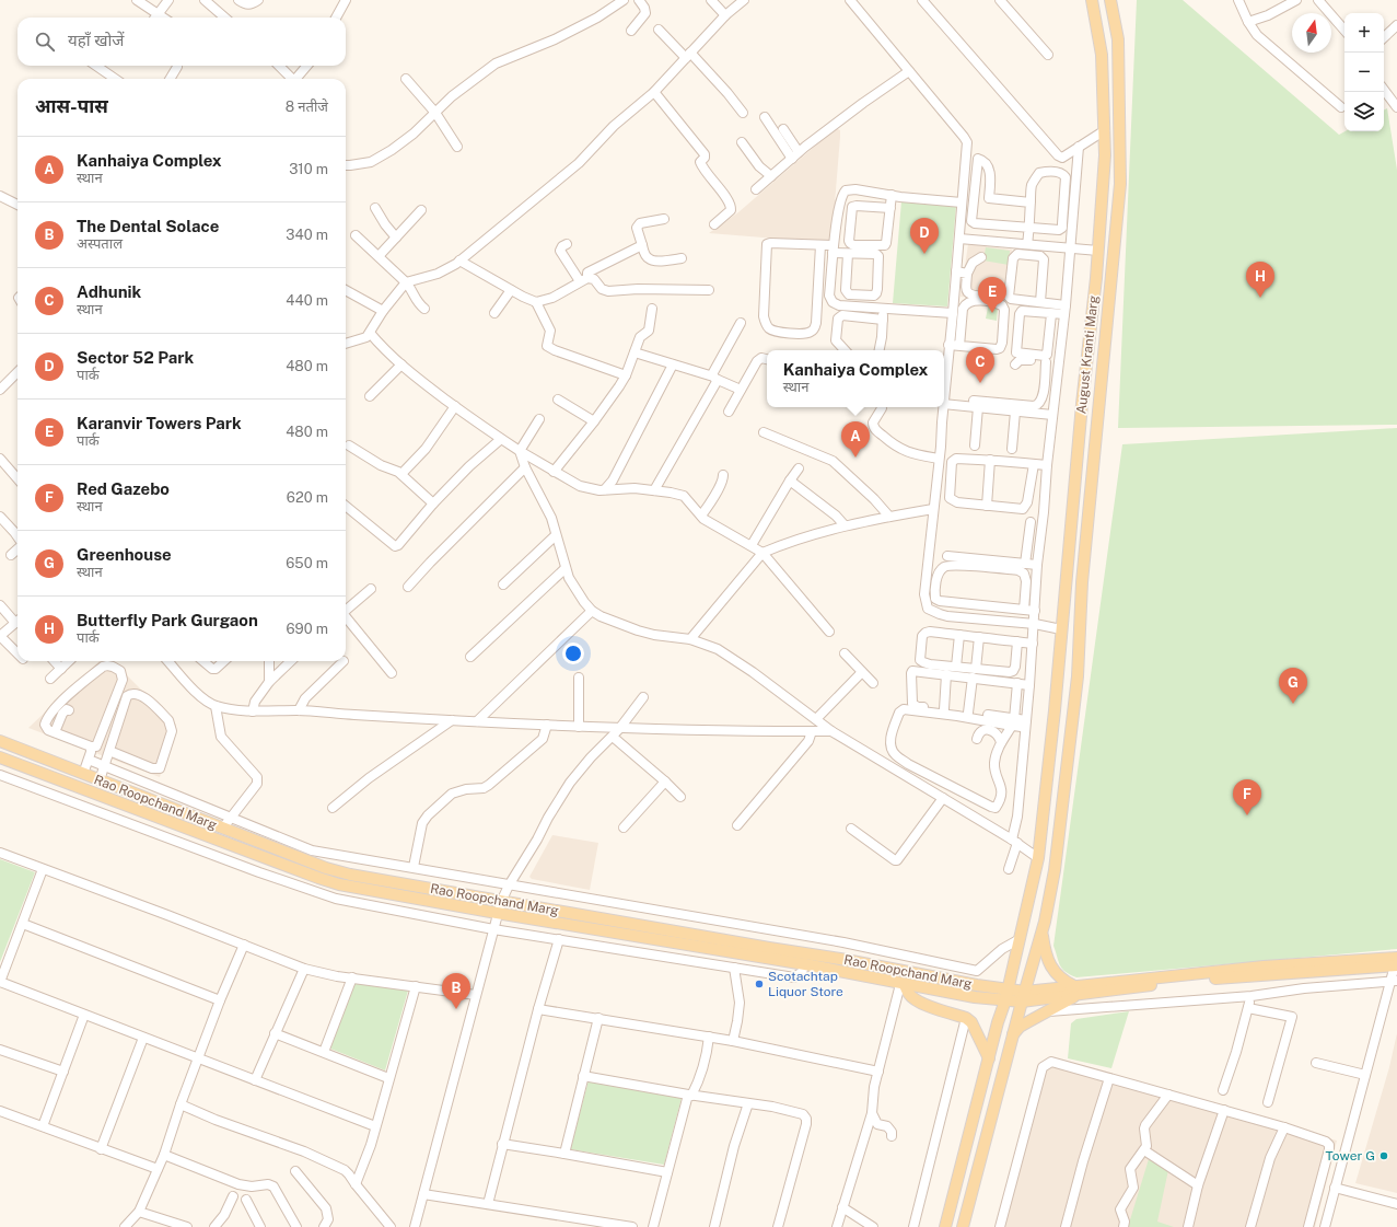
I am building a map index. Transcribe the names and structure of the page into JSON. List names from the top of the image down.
{
  "streets": {
    "main road": ["August Kranti Marg", "Rao Roopchand Marg"]
  },
  "crossings": [
    ["August Kranti Marg", "Rao Roopchand Marg"]
  ],
  "places": ["Scotachtap Liquor Store", "Tower G"],
  "north": "top",
  "page": {
    "map_buttons": ["+", "−"],
    "search": "यहाँ खोजें",
    "heading": ["आस-पास", "8 नतीजे"],
    "list": [
      {
        "mark": "A",
        "name": "Kanhaiya Complex",
        "note": "स्थान",
        "value": "310 m"
      },
      {
        "mark": "B",
        "name": "The Dental Solace",
        "note": "अस्पताल",
        "value": "340 m"
      },
      {
        "mark": "C",
        "name": "Adhunik",
        "note": "स्थान",
        "value": "440 m"
      },
      {
        "mark": "D",
        "name": "Sector 52 Park",
        "note": "पार्क",
        "value": "480 m"
      },
      {
        "mark": "E",
        "name": "Karanvir Towers Park",
        "note": "पार्क",
        "value": "480 m"
      },
      {
        "mark": "F",
        "name": "Red Gazebo",
        "note": "स्थान",
        "value": "620 m"
      },
      {
        "mark": "G",
        "name": "Greenhouse",
        "note": "स्थान",
        "value": "650 m"
      },
      {
        "mark": "H",
        "name": "Butterfly Park Gurgaon",
        "note": "पार्क",
        "value": "690 m"
      }
    ],
    "pins": [
      "D",
      "H",
      "E",
      "C",
      "A",
      "G",
      "F",
      "B"
    ],
    "popup": ["Kanhaiya Complex", "स्थान"]
  }
}
